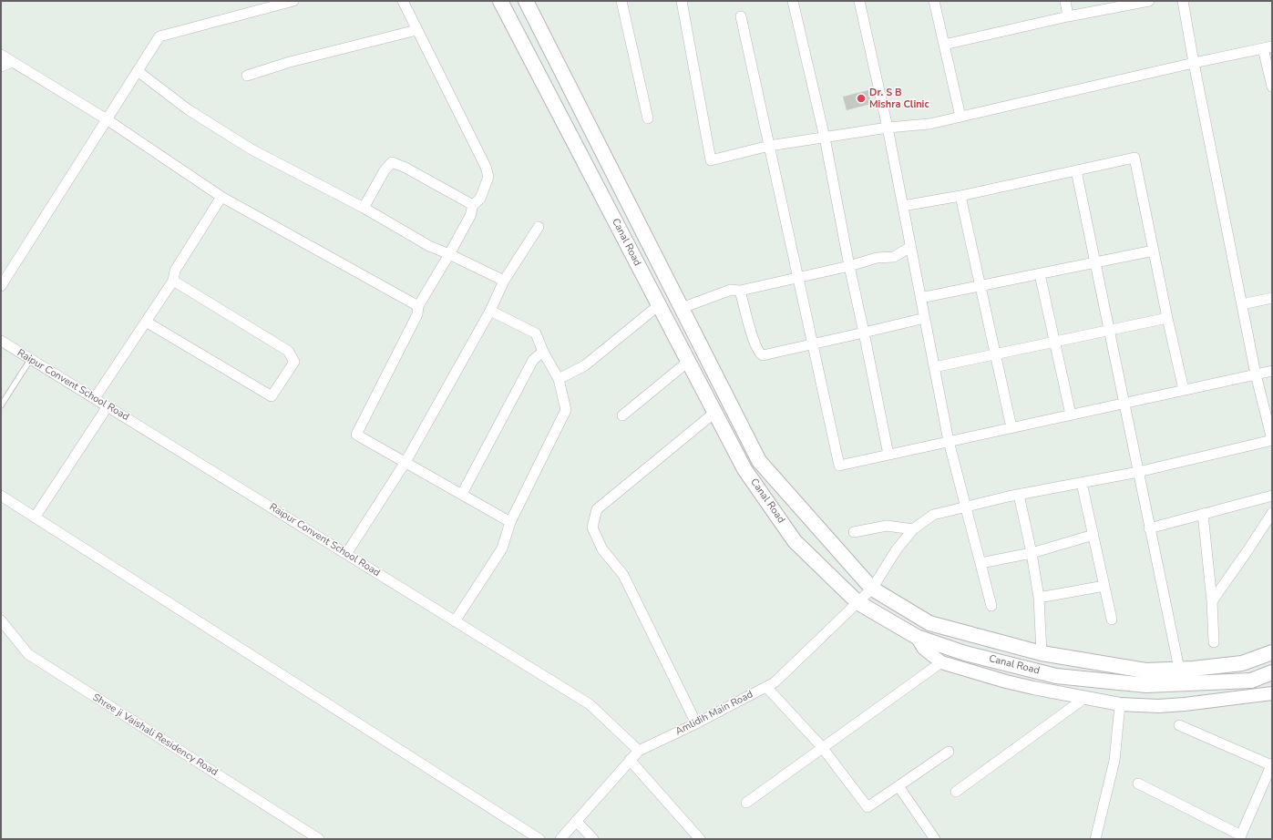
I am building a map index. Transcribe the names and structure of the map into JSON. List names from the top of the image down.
{
  "streets": {
    "main road": ["Canal Road"],
    "street": ["Raipur Convent School Road", "Amlidih Main Road", "Shree ji Vaishali Residency Road"]
  },
  "crossings": [
    ["Canal Road", "Amlidih Main Road"],
    ["Raipur Convent School Road", "Amlidih Main Road"]
  ],
  "places": ["Dr. S B Mishra Clinic"]
}
